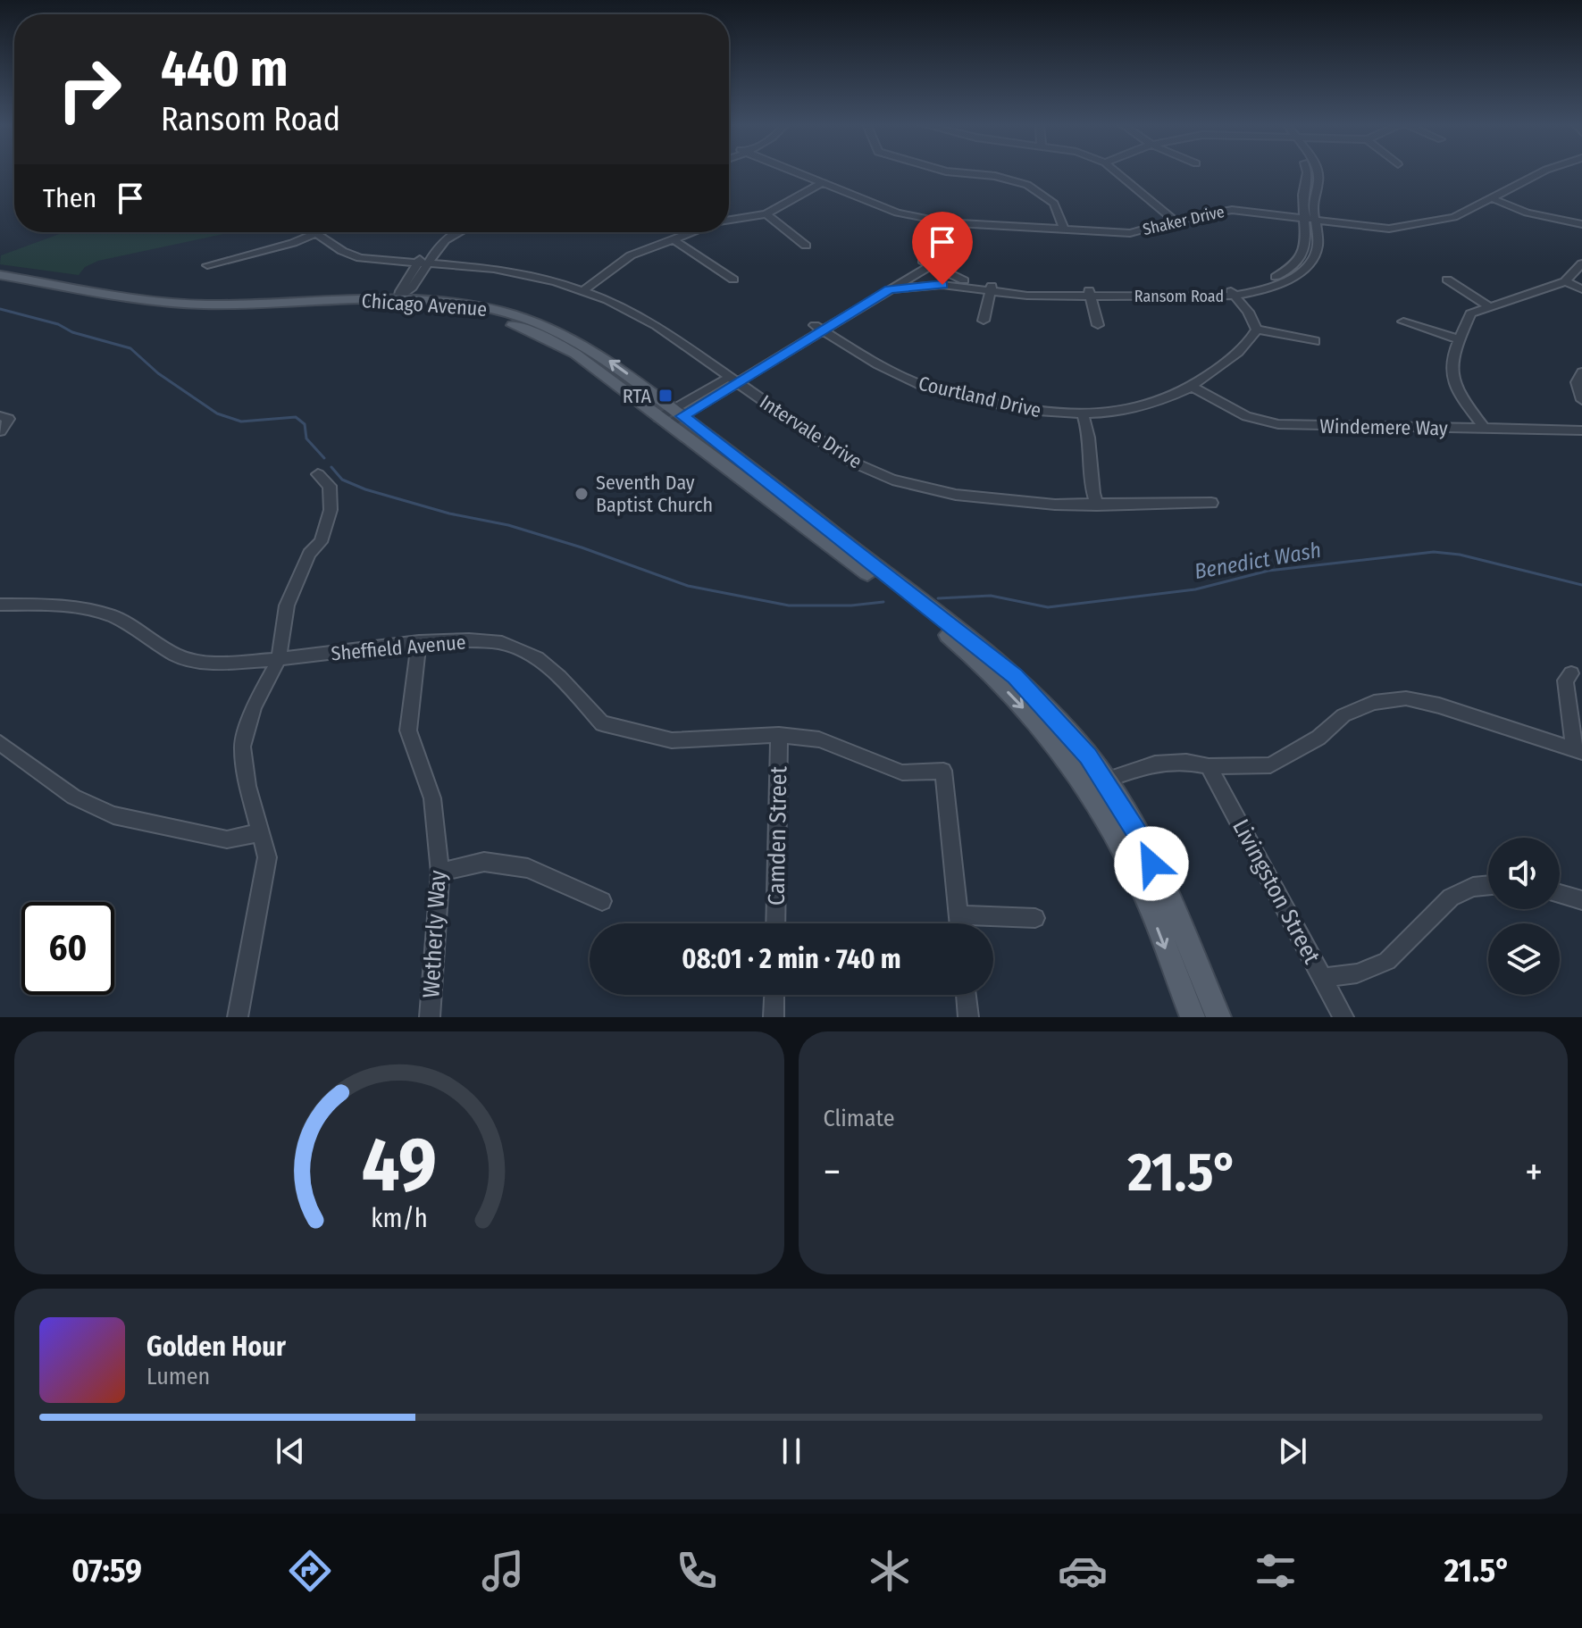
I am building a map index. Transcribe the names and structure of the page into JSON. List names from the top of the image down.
{
  "streets": {
    "main road": ["Chicago Avenue"],
    "street": [
      "Shaker Drive",
      "Ransom Road",
      "Courtland Drive",
      "Windemere Way",
      "Intervale Drive",
      "Sheffield Avenue",
      "Camden Street",
      "Livingston Street",
      "Wetherly Way"
    ]
  },
  "crossings": [
    ["Shaker Drive", "Ransom Road"],
    ["Ransom Road", "Chicago Avenue"],
    ["Ransom Road", "Courtland Drive"],
    ["Ransom Road", "Intervale Drive"],
    ["Courtland Drive", "Windemere Way"],
    ["Sheffield Avenue", "Camden Street"],
    ["Sheffield Avenue", "Wetherly Way"]
  ],
  "water": ["Benedict Wash"],
  "places": {
    "transit": ["RTA"],
    "other": ["Seventh Day Baptist Church"]
  },
  "page": {
    "turn": ["440 m", "Ransom Road"],
    "then": "Then",
    "limit": "60",
    "trip": "08:01 · 2 min · 740 m",
    "tile": "Climate",
    "heat": ["−", "21.5°", "+"],
    "song": ["Golden Hour", "Lumen"],
    "tabs": ["07:59", "21.5°"],
    "gauge": ["49", "km/h"]
  }
}
